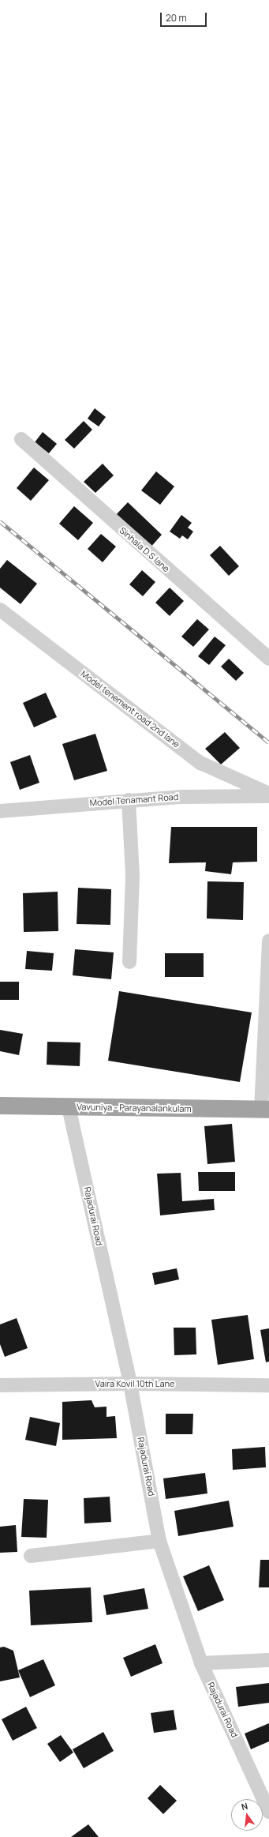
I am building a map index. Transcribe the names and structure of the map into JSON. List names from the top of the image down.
{
  "streets": {
    "highway": ["Vavuniya - Parayanalankulam"],
    "street": [
      "Sinhala D.S lane",
      "Model tenement road 2nd lane",
      "Model Tenamant Road",
      "Rajadurai Road",
      "Vaira Kovil 10th Lane"
    ]
  },
  "crossings": [
    ["Vavuniya - Parayanalankulam", "Rajadurai Road"],
    ["Rajadurai Road", "Vaira Kovil 10th Lane"]
  ],
  "scale_bar": "20 m",
  "north": "top"
}
